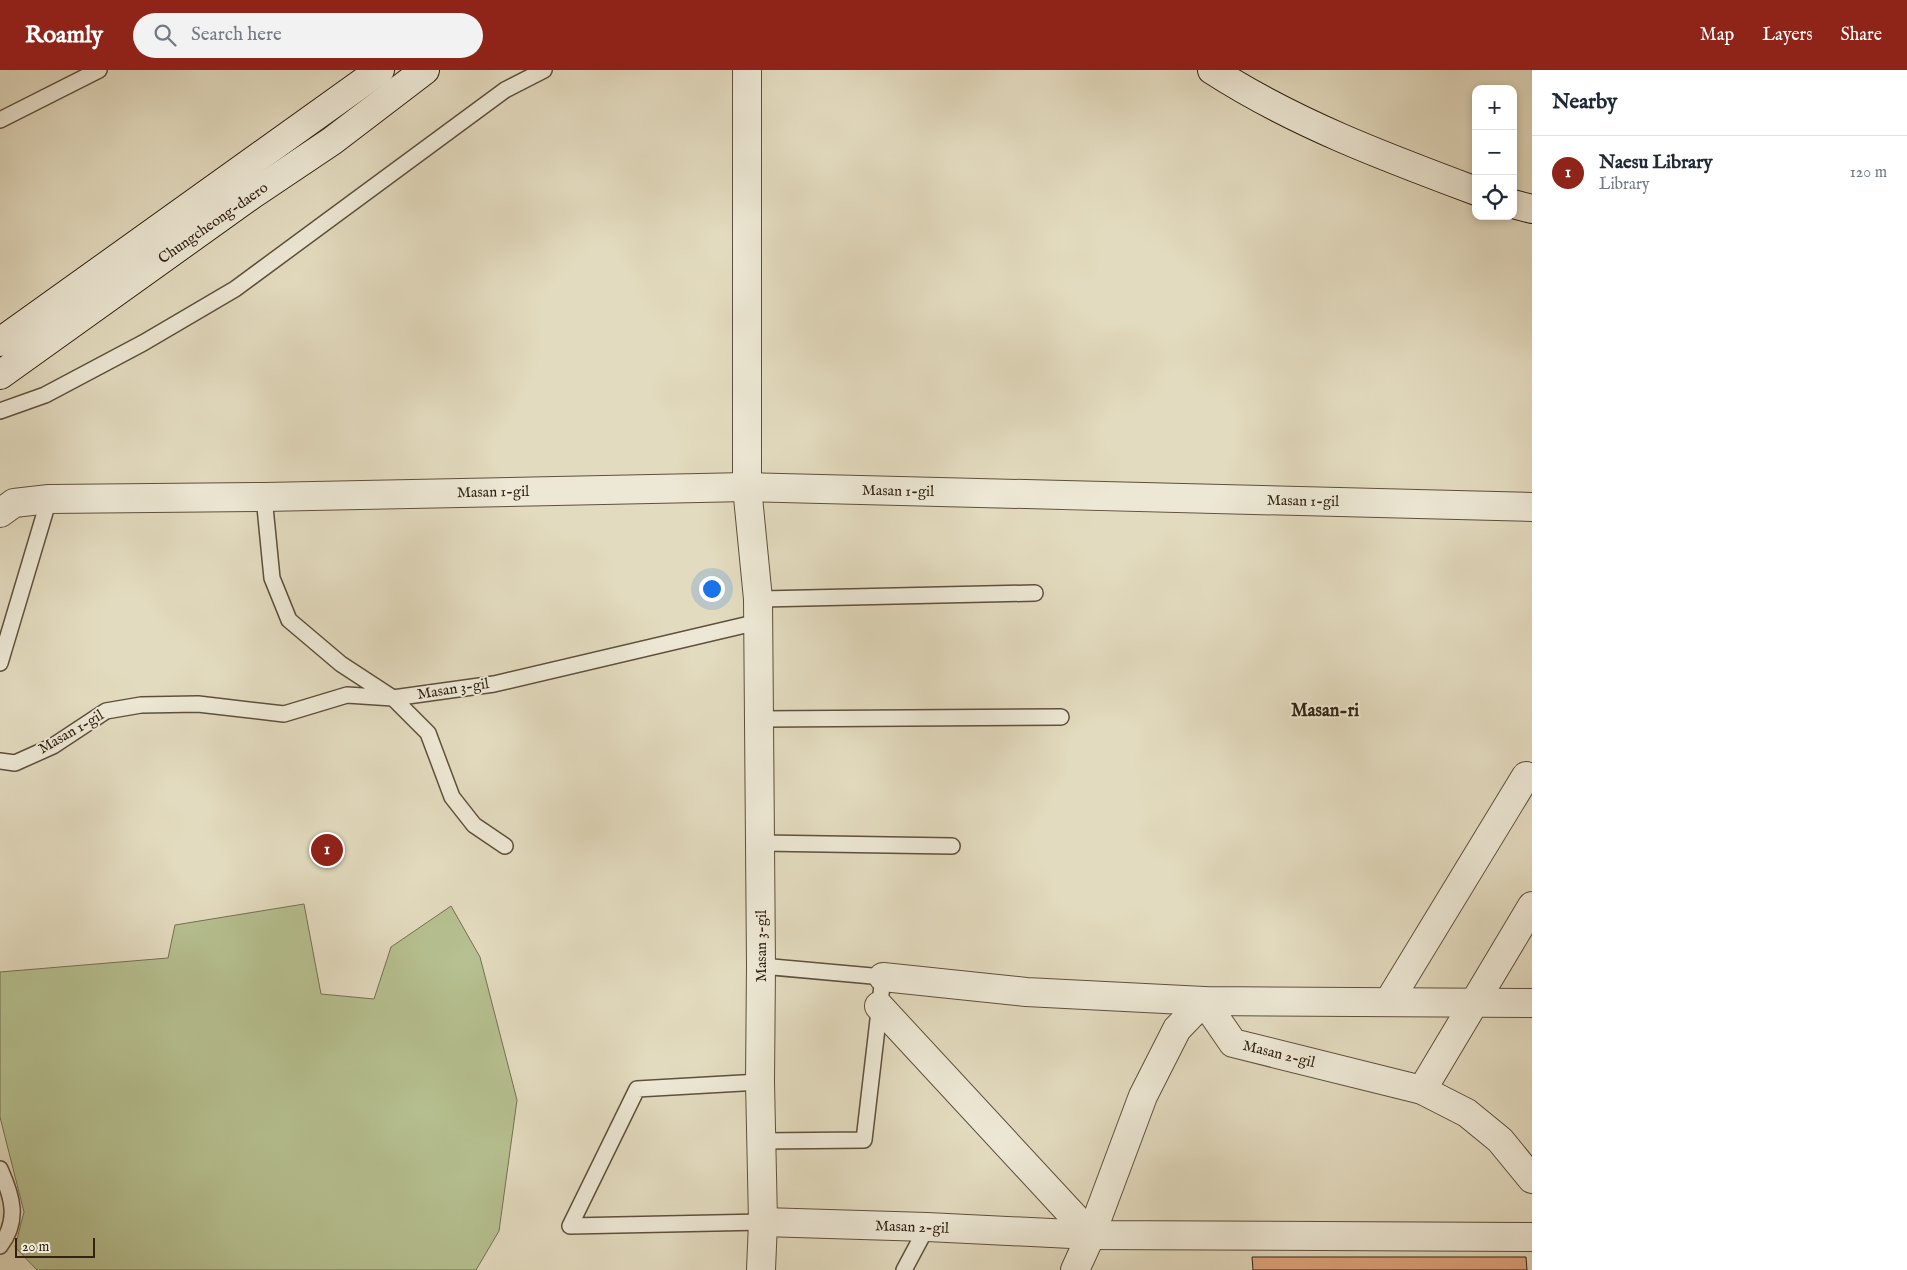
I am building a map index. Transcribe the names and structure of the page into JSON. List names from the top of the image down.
{
  "streets": {
    "street": [
      "Chungcheong-daero",
      "Masan 1-gil",
      "Masan 3-gil",
      "Masan 2-gil"
    ]
  },
  "crossings": [
    ["Masan 1-gil", "Masan 3-gil"],
    ["Masan 3-gil", "Masan 2-gil"]
  ],
  "districts": ["Masan-ri"],
  "scale_bar": "20 m",
  "page": {
    "header": "Roamly",
    "search": "Search here",
    "nav": ["Map", "Layers", "Share"],
    "heading": "Nearby",
    "map_buttons": ["+", "−"],
    "list": [
      {
        "mark": "1",
        "name": "Naesu Library",
        "note": "Library",
        "value": "120 m"
      }
    ],
    "pins": "1",
    "scale": "20 m"
  }
}
